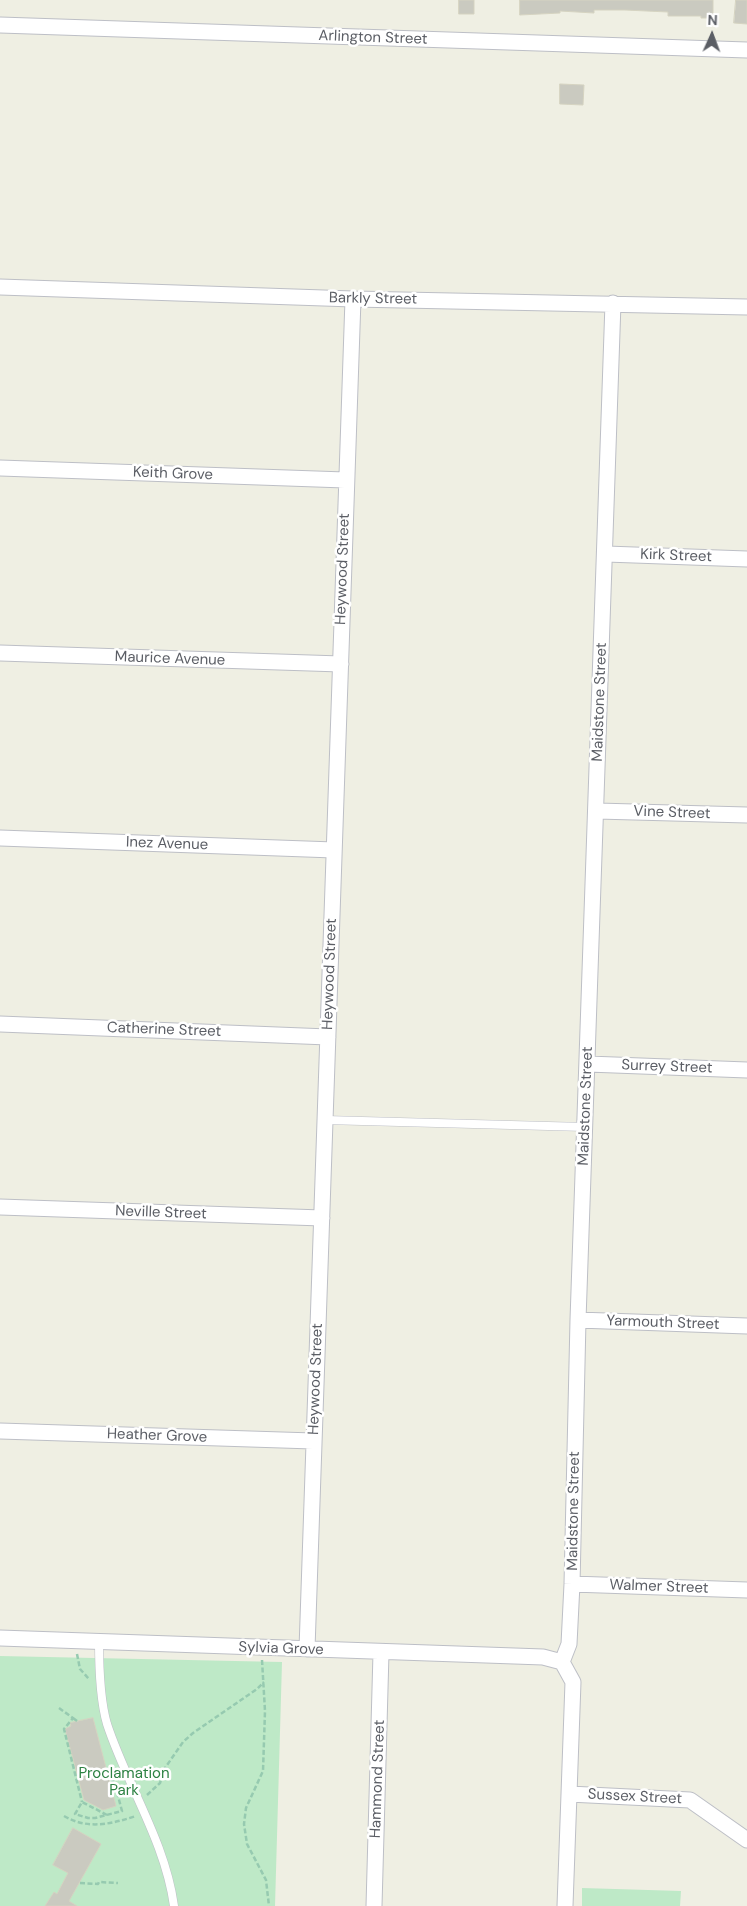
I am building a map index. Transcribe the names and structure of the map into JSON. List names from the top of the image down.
{
  "streets": {
    "street": [
      "Arlington Street",
      "Barkly Street",
      "Keith Grove",
      "Kirk Street",
      "Heywood Street",
      "Maurice Avenue",
      "Maidstone Street",
      "Vine Street",
      "Inez Avenue",
      "Catherine Street",
      "Surrey Street",
      "Neville Street",
      "Yarmouth Street",
      "Heather Grove",
      "Walmer Street",
      "Sylvia Grove",
      "Hammond Street",
      "Sussex Street"
    ]
  },
  "crossings": [
    ["Barkly Street", "Heywood Street"],
    ["Barkly Street", "Maidstone Street"],
    ["Keith Grove", "Heywood Street"],
    ["Kirk Street", "Maidstone Street"],
    ["Heywood Street", "Maurice Avenue"],
    ["Heywood Street", "Inez Avenue"],
    ["Heywood Street", "Catherine Street"],
    ["Heywood Street", "Neville Street"],
    ["Heywood Street", "Heather Grove"],
    ["Heywood Street", "Sylvia Grove"],
    ["Maidstone Street", "Vine Street"],
    ["Maidstone Street", "Surrey Street"],
    ["Maidstone Street", "Yarmouth Street"],
    ["Maidstone Street", "Walmer Street"],
    ["Maidstone Street", "Sylvia Grove"],
    ["Sylvia Grove", "Hammond Street"]
  ],
  "parks": ["Proclamation Park"],
  "north": "top"
}
